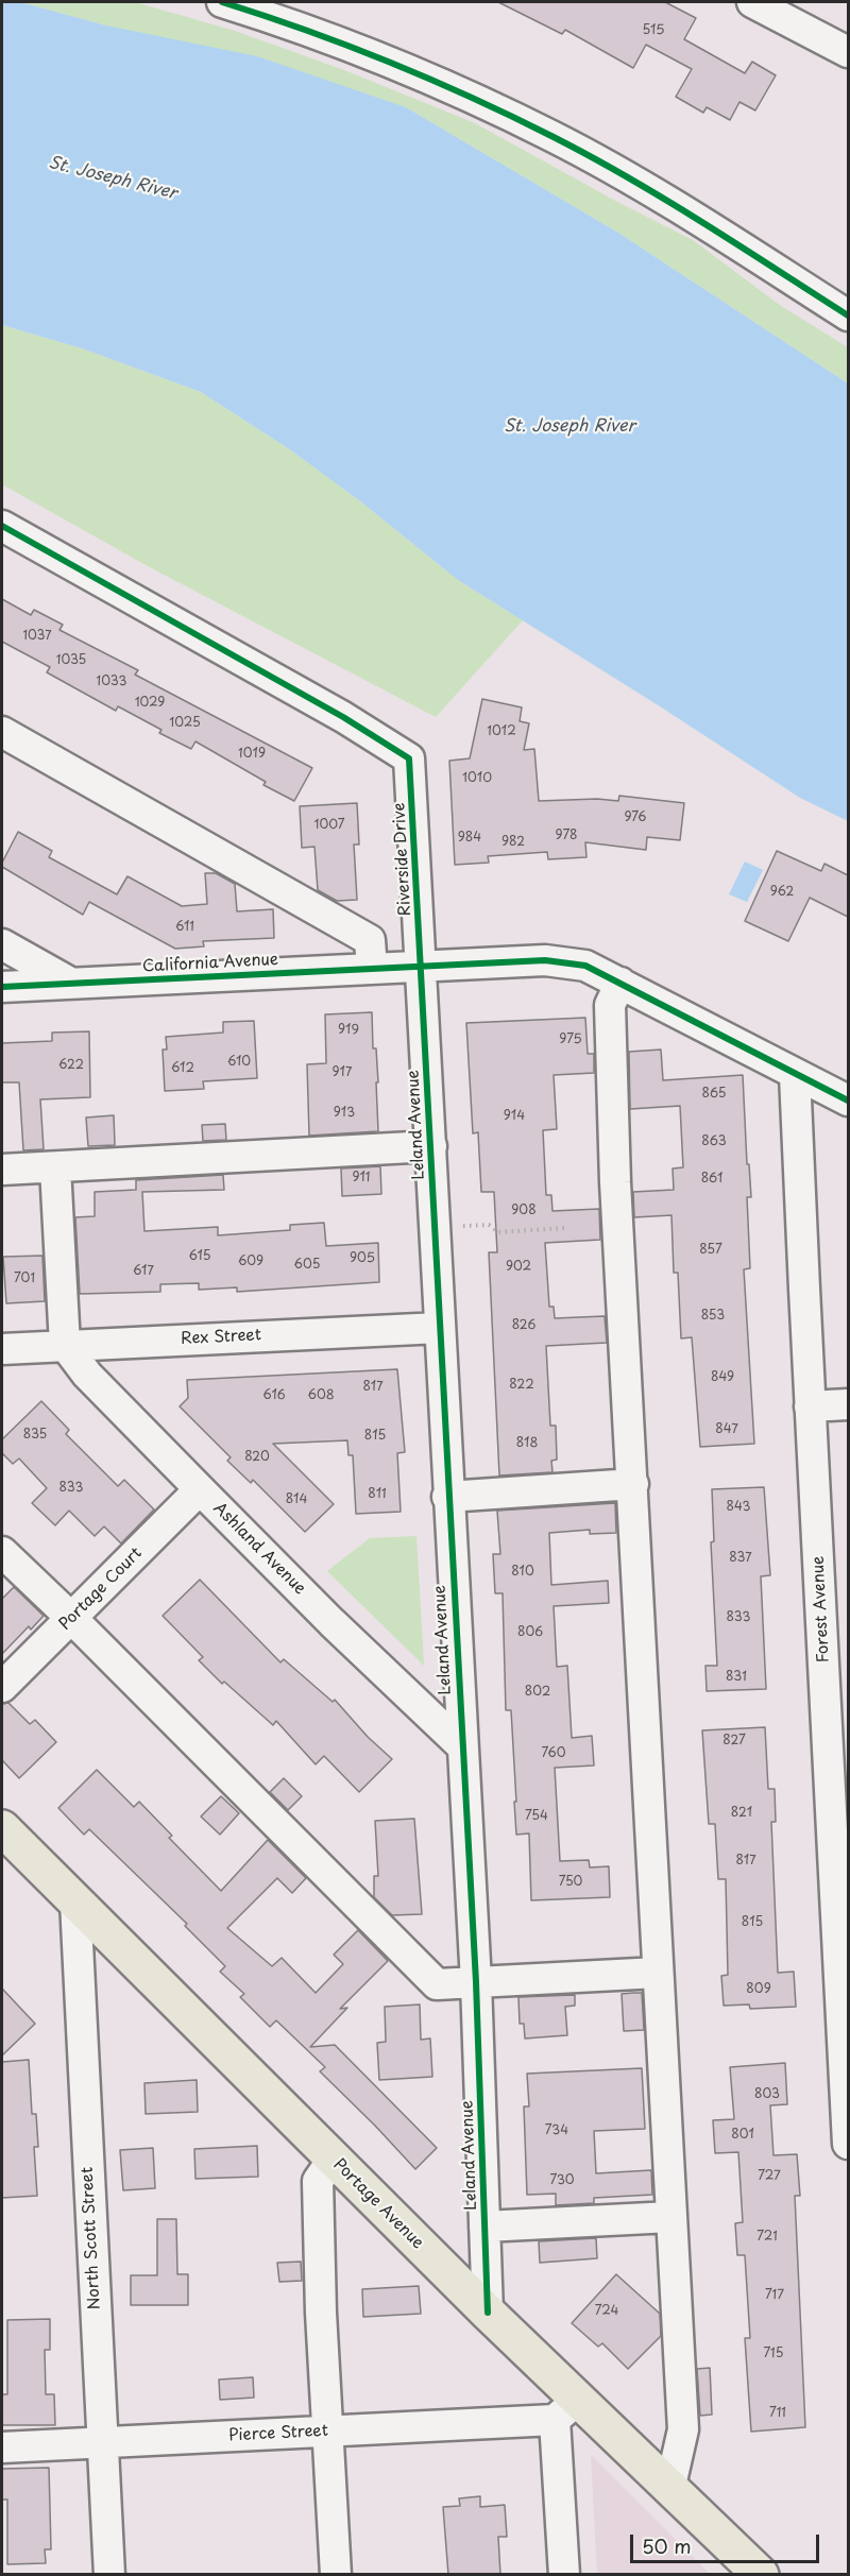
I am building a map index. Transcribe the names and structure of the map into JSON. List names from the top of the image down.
{
  "streets": {
    "main road": ["Portage Avenue"],
    "street": [
      "Riverside Drive",
      "California Avenue",
      "Leland Avenue",
      "Rex Street",
      "Ashland Avenue",
      "Portage Court",
      "Forest Avenue",
      "North Scott Street",
      "Pierce Street"
    ]
  },
  "crossings": [
    ["Riverside Drive", "California Avenue"],
    ["Riverside Drive", "Leland Avenue"],
    ["California Avenue", "Leland Avenue"],
    ["Leland Avenue", "Rex Street"],
    ["Leland Avenue", "Ashland Avenue"],
    ["Leland Avenue", "Portage Avenue"],
    ["Rex Street", "Ashland Avenue"],
    ["Ashland Avenue", "Portage Court"],
    ["Portage Avenue", "North Scott Street"],
    ["Portage Avenue", "Pierce Street"],
    ["North Scott Street", "Pierce Street"]
  ],
  "water": ["St. Joseph River"],
  "house_numbers": [
    "515",
    "1037",
    "1035",
    "1033",
    "1029",
    "1025",
    "1012",
    "1019",
    "1010",
    "976",
    "1007",
    "978",
    "984",
    "982",
    "962",
    "611",
    "919",
    "975",
    "610",
    "622",
    "612",
    "917",
    "865",
    "913",
    "914",
    "863",
    "911",
    "861",
    "908",
    "857",
    "615",
    "905",
    "609",
    "605",
    "902",
    "617",
    "701",
    "853",
    "826",
    "849",
    "822",
    "817",
    "616",
    "608",
    "847",
    "835",
    "815",
    "818",
    "820",
    "833",
    "811",
    "814",
    "843",
    "837",
    "810",
    "833",
    "806",
    "831",
    "802",
    "827",
    "760",
    "821",
    "754",
    "817",
    "750",
    "815",
    "809",
    "803",
    "734",
    "801",
    "727",
    "730",
    "721",
    "717",
    "724",
    "715",
    "711"
  ],
  "scale_bar": "50 m"
}
